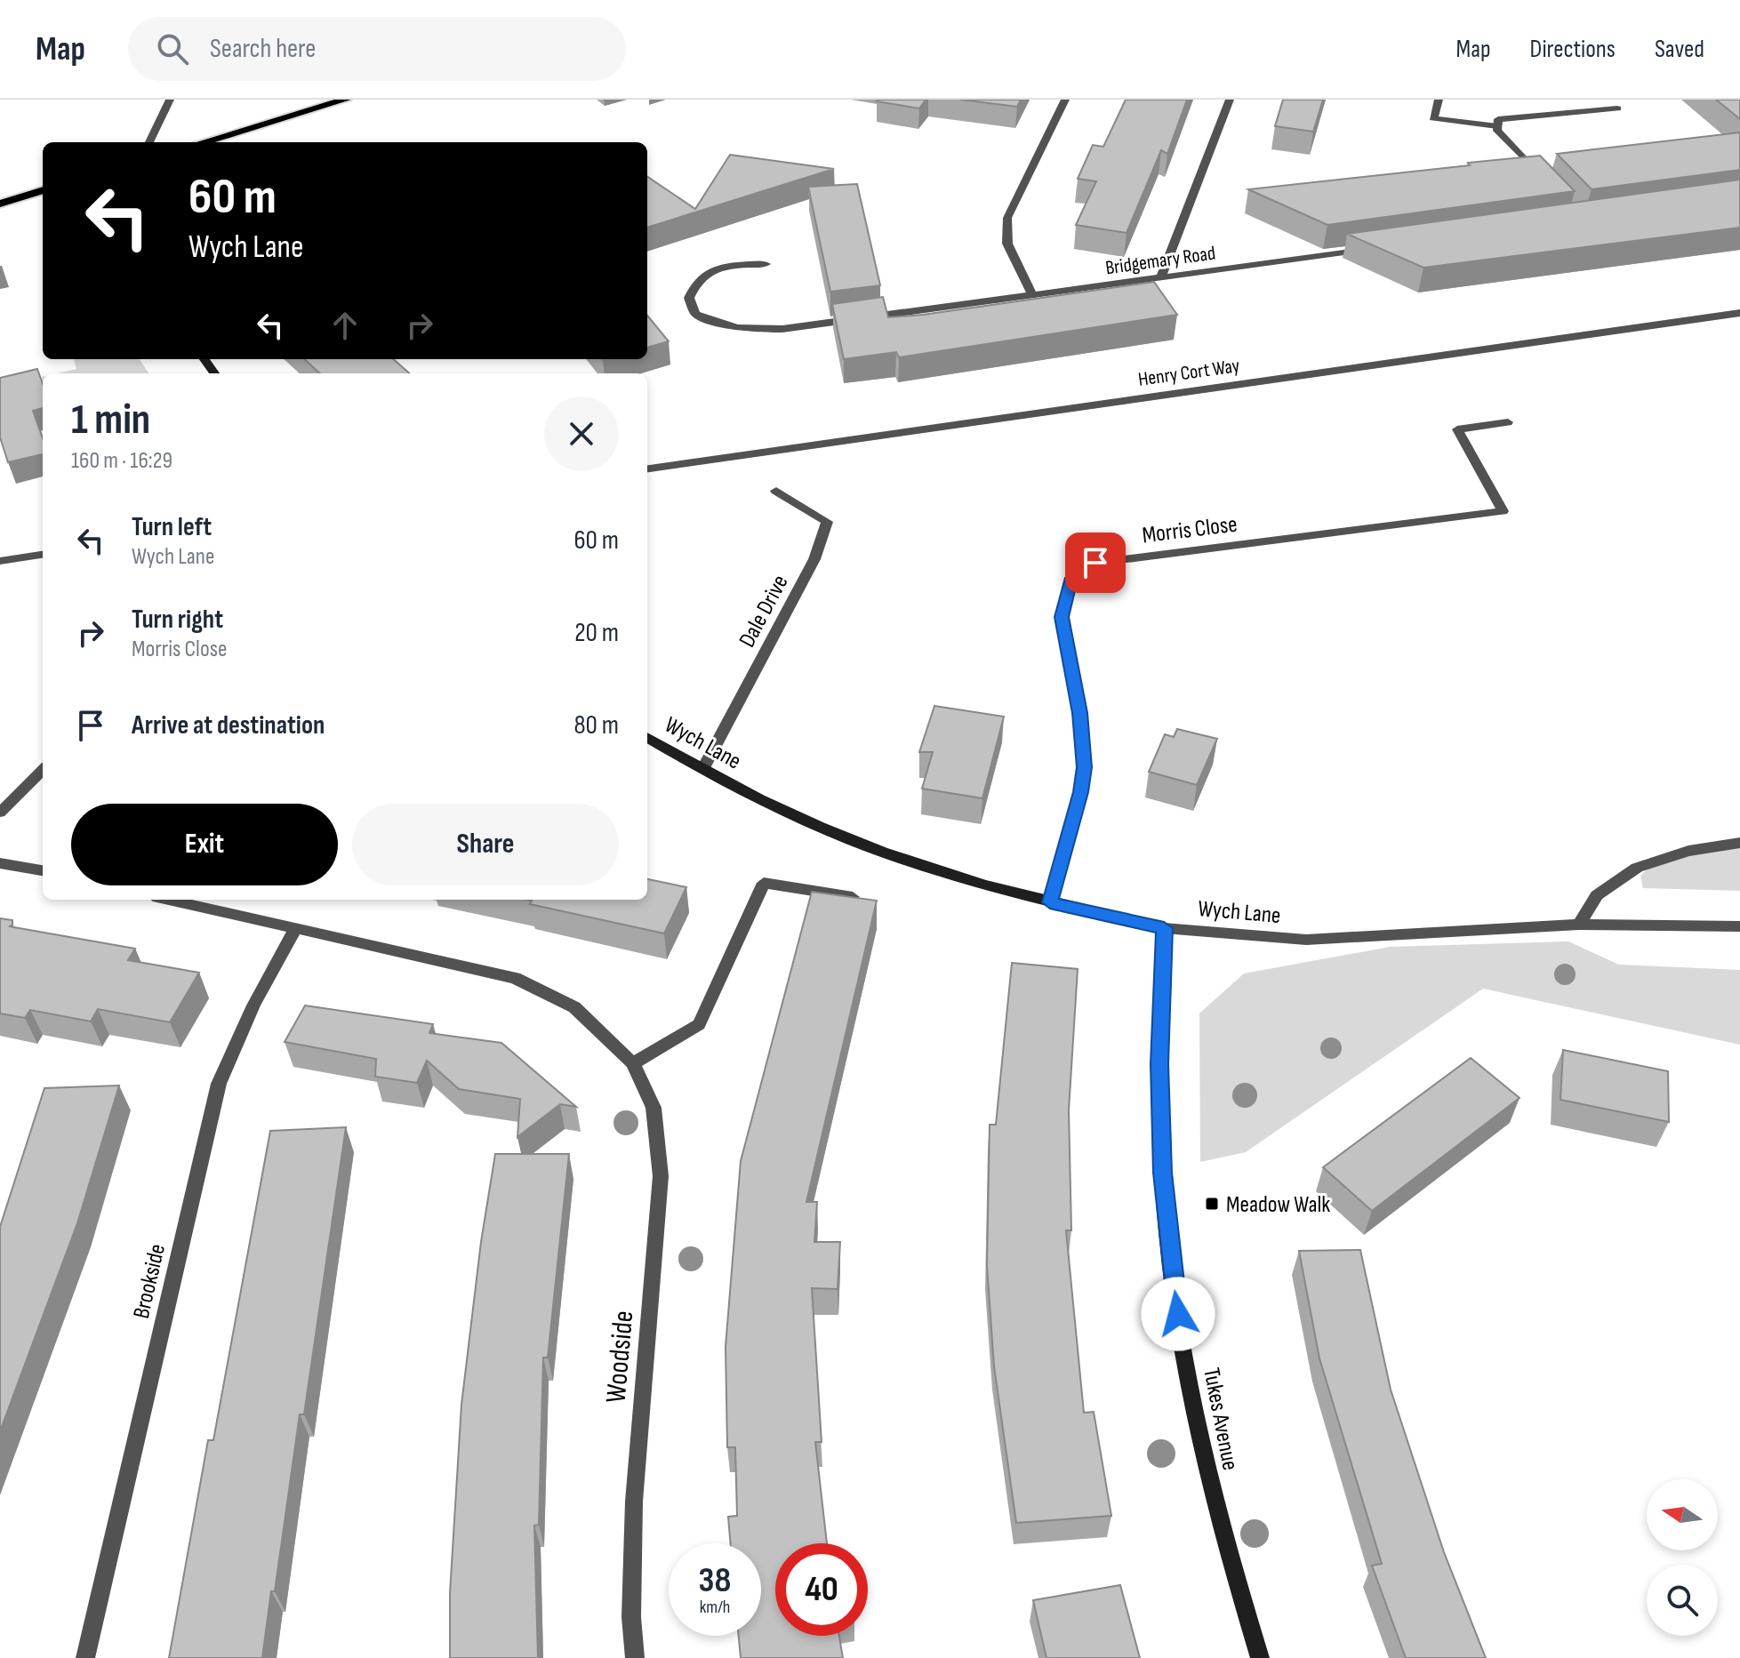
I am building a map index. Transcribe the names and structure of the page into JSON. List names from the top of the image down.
{
  "streets": {
    "street": [
      "Bridgemary Road",
      "Henry Cort Way",
      "Morris Close",
      "Dale Drive",
      "Wych Lane",
      "Brookside",
      "Woodside",
      "Tukes Avenue"
    ]
  },
  "crossings": [
    ["Morris Close", "Wych Lane"],
    ["Dale Drive", "Wych Lane"],
    ["Wych Lane", "Tukes Avenue"],
    ["Brookside", "Woodside"]
  ],
  "places": {
    "transit": ["Meadow Walk"]
  },
  "north": "left",
  "page": {
    "header": "Map",
    "search": "Search here",
    "nav": ["Map", "Directions", "Saved"],
    "turn": ["60 m", "Wych Lane"],
    "heading": ["1 min", "160 m · 16:29"],
    "list": [
      {
        "name": "Turn left",
        "note": "Wych Lane",
        "value": "60 m"
      },
      {
        "name": "Turn right",
        "note": "Morris Close",
        "value": "20 m"
      },
      {
        "name": "Arrive at destination",
        "value": "80 m"
      }
    ],
    "buttons": ["Exit", "Share"],
    "speed": "38 km/h",
    "limit": "40"
  }
}
